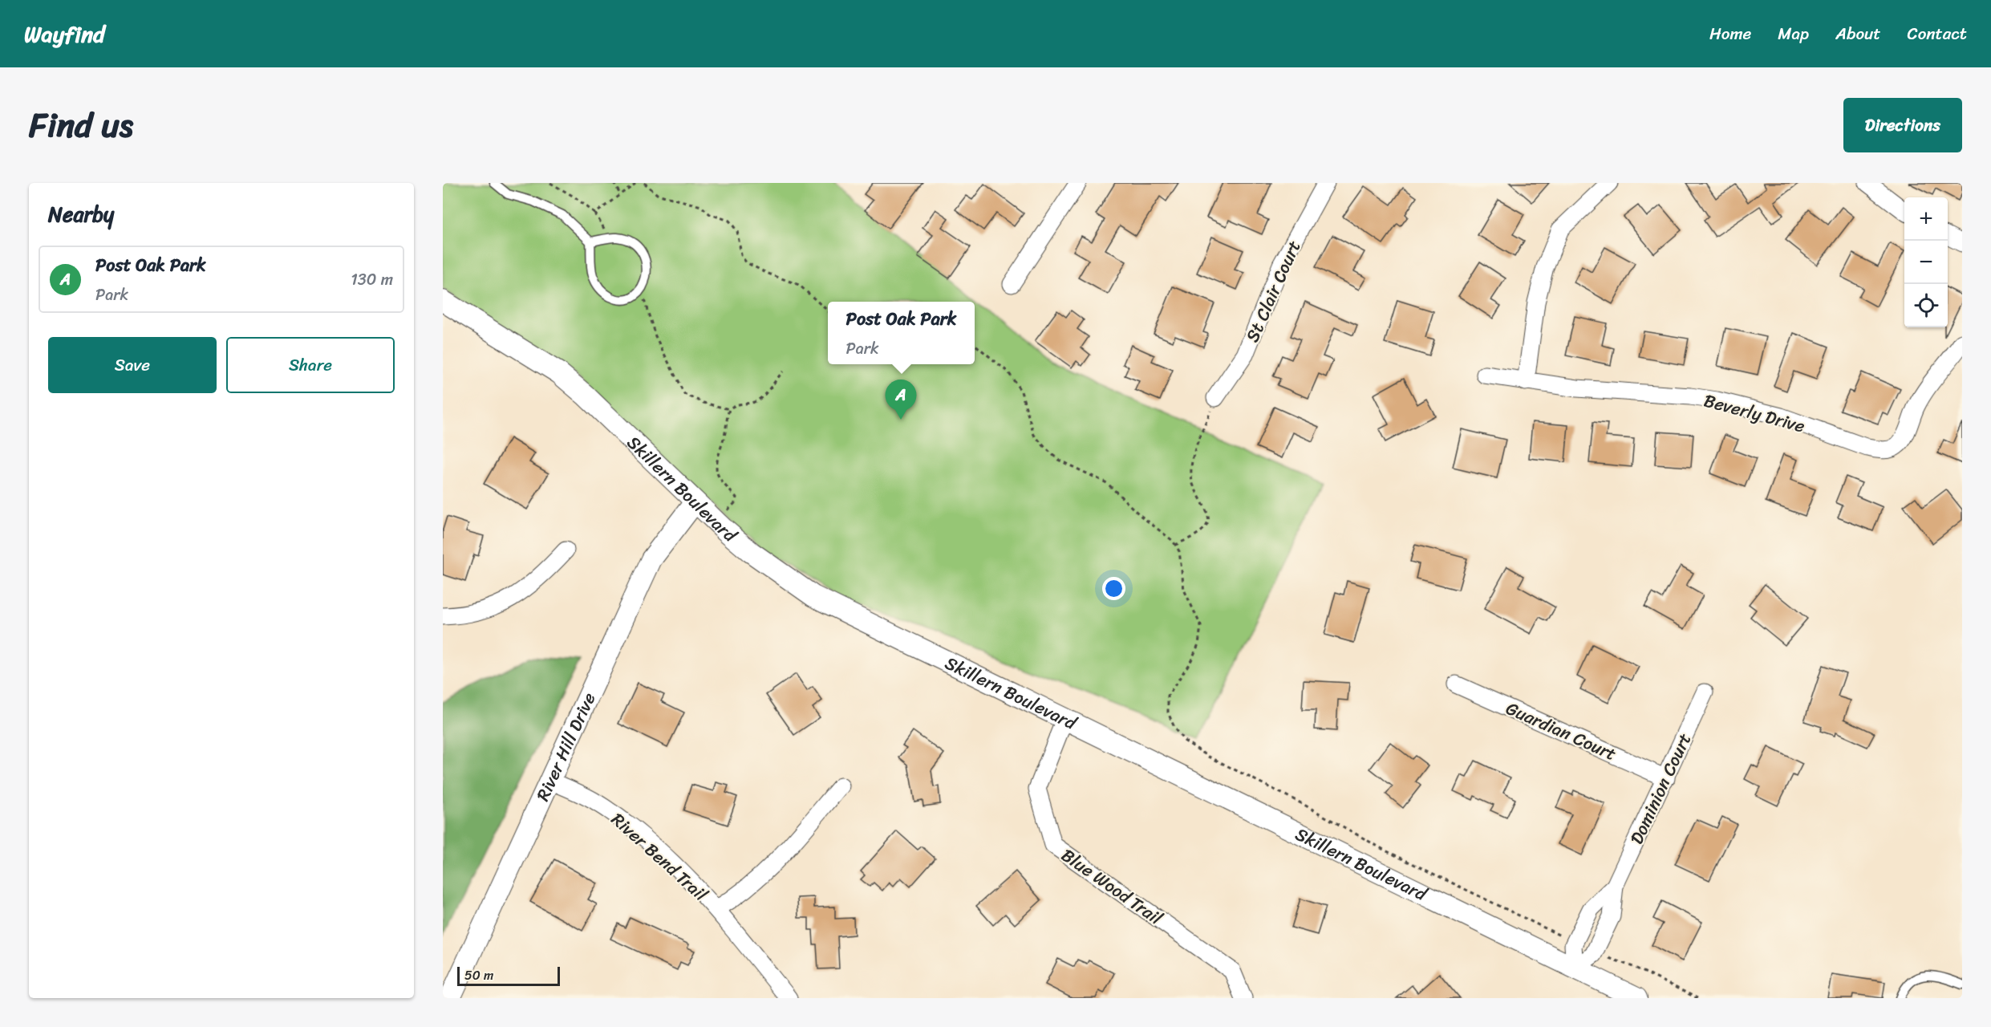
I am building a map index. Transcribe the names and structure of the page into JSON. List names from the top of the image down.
{
  "streets": {
    "street": [
      "St Clair Court",
      "Beverly Drive",
      "Skillern Boulevard",
      "Guardian Court",
      "River Hill Drive",
      "Dominion Court",
      "River Bend Trail",
      "Blue Wood Trail"
    ]
  },
  "crossings": [
    ["Skillern Boulevard", "River Hill Drive"],
    ["Skillern Boulevard", "Dominion Court"],
    ["Skillern Boulevard", "Blue Wood Trail"],
    ["Guardian Court", "Dominion Court"],
    ["River Hill Drive", "River Bend Trail"]
  ],
  "scale_bar": "50 m",
  "page": {
    "header": "Wayfind",
    "nav": [
      "Home",
      "Map",
      "About",
      "Contact"
    ],
    "title": "Find us",
    "buttons": [
      "Directions",
      ["Save", "Share"]
    ],
    "heading": "Nearby",
    "map_buttons": ["+", "−"],
    "list": [
      {
        "mark": "A",
        "name": "Post Oak Park",
        "note": "Park",
        "value": "130 m"
      }
    ],
    "popup": ["Post Oak Park", "Park"],
    "pins": "A",
    "scale": "50 m"
  }
}
